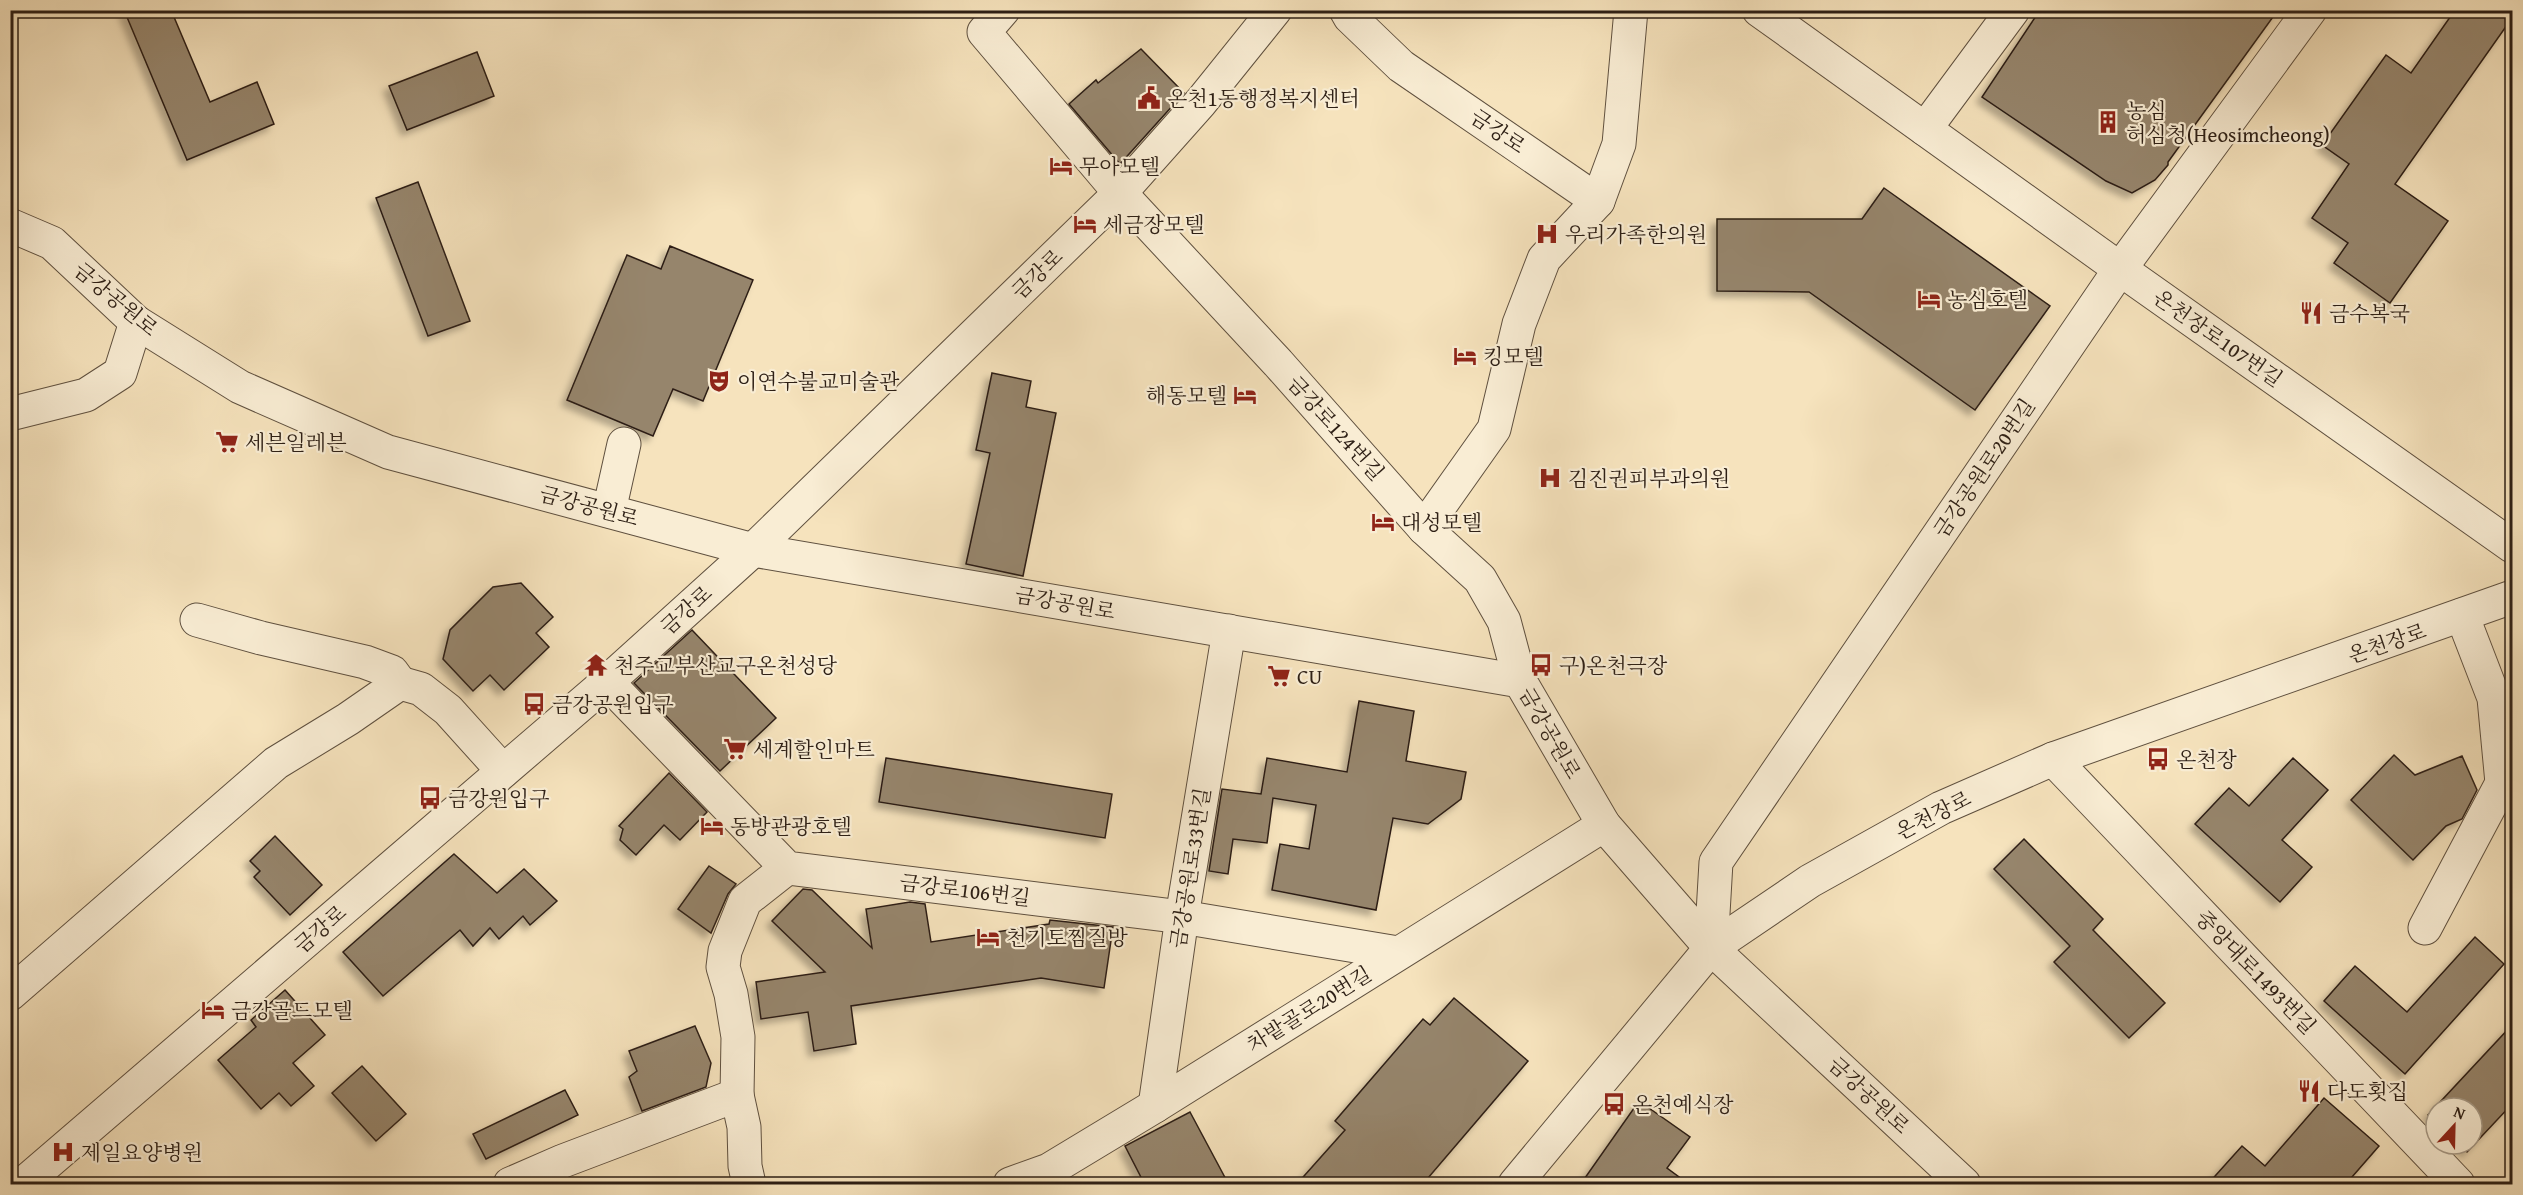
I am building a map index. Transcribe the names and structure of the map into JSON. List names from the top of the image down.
{
  "streets": {
    "street": [
      "금강로",
      "금강공원로",
      "온천장로107번길",
      "금강로124번길",
      "금강공원로20번길",
      "온천장로",
      "금강공원로33번길",
      "금강로106번길",
      "중앙대로1493번길",
      "차밭골로20번길"
    ]
  },
  "crossings": [
    ["금강로", "금강공원로"],
    ["금강로", "금강로124번길"],
    ["금강공원로", "금강로124번길"],
    ["금강공원로", "금강공원로20번길"],
    ["금강공원로", "온천장로"],
    ["금강공원로", "금강공원로33번길"],
    ["금강공원로", "차밭골로20번길"],
    ["온천장로107번길", "금강공원로20번길"],
    ["금강공원로20번길", "온천장로"],
    ["온천장로", "중앙대로1493번길"],
    ["금강공원로33번길", "금강로106번길"],
    ["금강공원로33번길", "차밭골로20번길"],
    ["금강로106번길", "차밭골로20번길"]
  ],
  "places": {
    "public building": ["온천1동행정복지센터"],
    "building": ["농심 허심청(Heosimcheong)"],
    "hotel": [
      "무아모텔",
      "세금장모텔",
      "농심호텔",
      "킹모텔",
      "해동모텔",
      "대성모텔",
      "동방관광호텔",
      "천기토찜질방",
      "금강골드모텔"
    ],
    "hospital": ["우리가족한의원", "김진권피부과의원", "제일요양병원"],
    "restaurant": ["금수복국", "다도횟집"],
    "theatre": ["이연수불교미술관"],
    "supermarket": ["세븐일레븐", "CU", "세계할인마트"],
    "temple": ["천주교부산교구온천성당"],
    "bus stop": [
      "구)온천극장",
      "금강공원입구",
      "온천장",
      "금강원입구",
      "온천예식장"
    ]
  },
  "north": "top"
}
